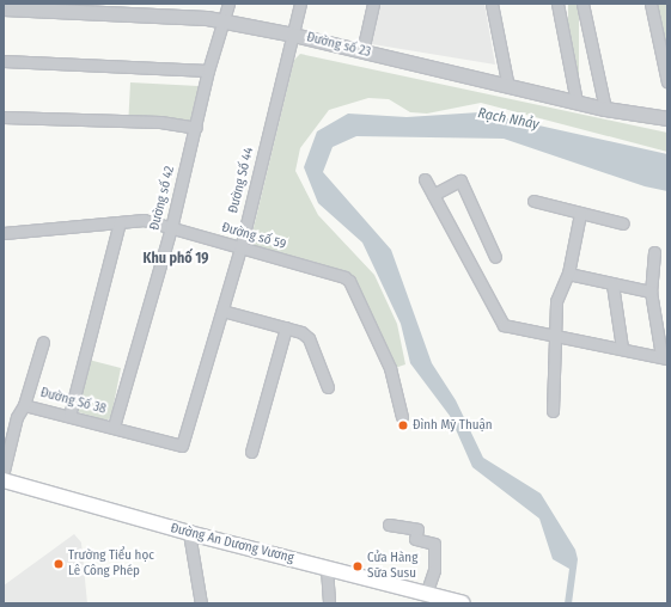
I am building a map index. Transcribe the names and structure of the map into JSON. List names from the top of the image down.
{
  "streets": {
    "main road": ["Đường An Dương Vương"],
    "street": [
      "Đường số 23",
      "Đường Số 44",
      "Đường số 42",
      "Đường số 59",
      "Đường Số 38"
    ]
  },
  "crossings": [
    ["Đường số 23", "Đường Số 44"],
    ["Đường số 23", "Đường số 42"],
    ["Đường Số 44", "Đường số 59"],
    ["Đường Số 44", "Đường Số 38"],
    ["Đường số 42", "Đường số 59"],
    ["Đường số 42", "Đường Số 38"]
  ],
  "districts": ["Khu phố 19"],
  "water": ["Rạch Nhảy"],
  "places": ["Đình Mỹ Thuận", "Trường Tiểu học Lê Công Phép", "Cửa Hàng Sữa Susu"]
}
